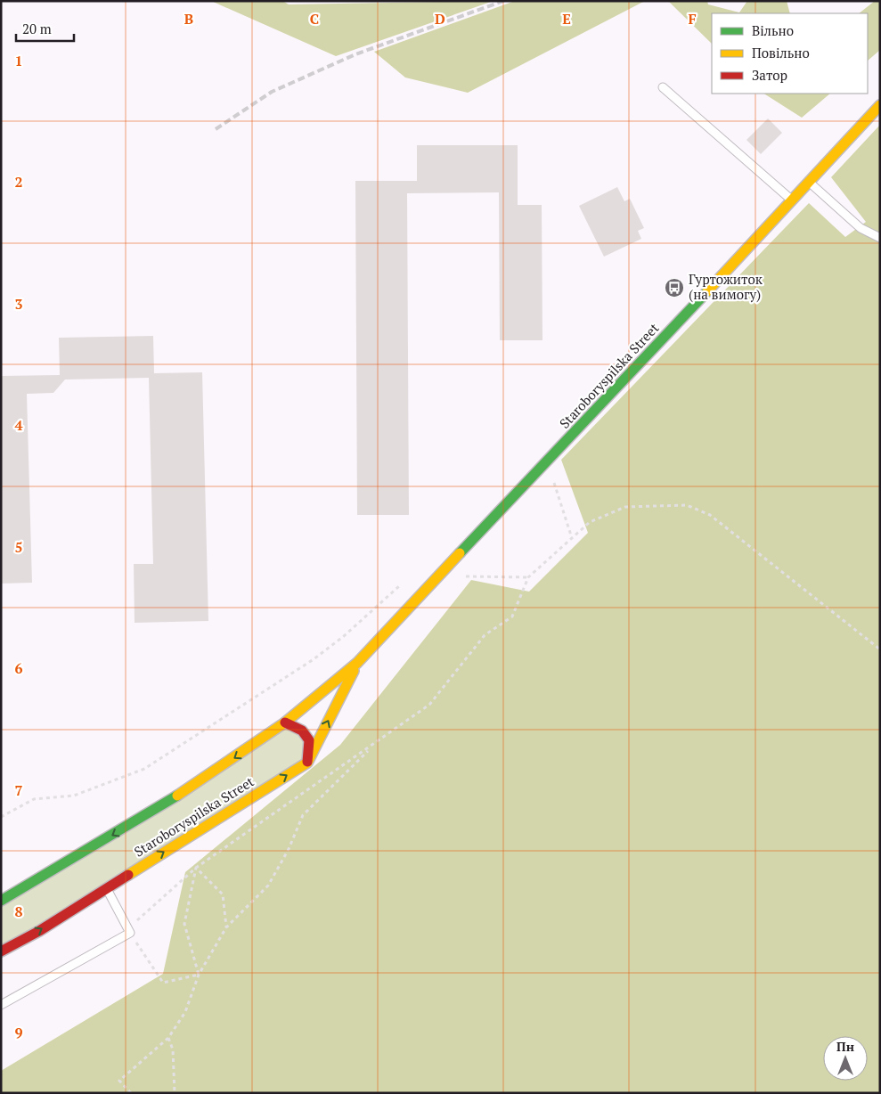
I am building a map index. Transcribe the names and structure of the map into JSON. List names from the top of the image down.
{
  "streets": {
    "main road": ["Staroboryspilska Street"]
  },
  "places": {
    "bus stop": ["Гуртожиток (на вимогу)"]
  },
  "legend": ["Вільно", "Повільно", "Затор"],
  "scale_bar": "20 m",
  "north": "top",
  "grid": {
    "columns": [
      "B",
      "C",
      "D",
      "E",
      "F"
    ],
    "rows": [
      "1",
      "2",
      "3",
      "4",
      "5",
      "6",
      "7",
      "8",
      "9"
    ]
  }
}
